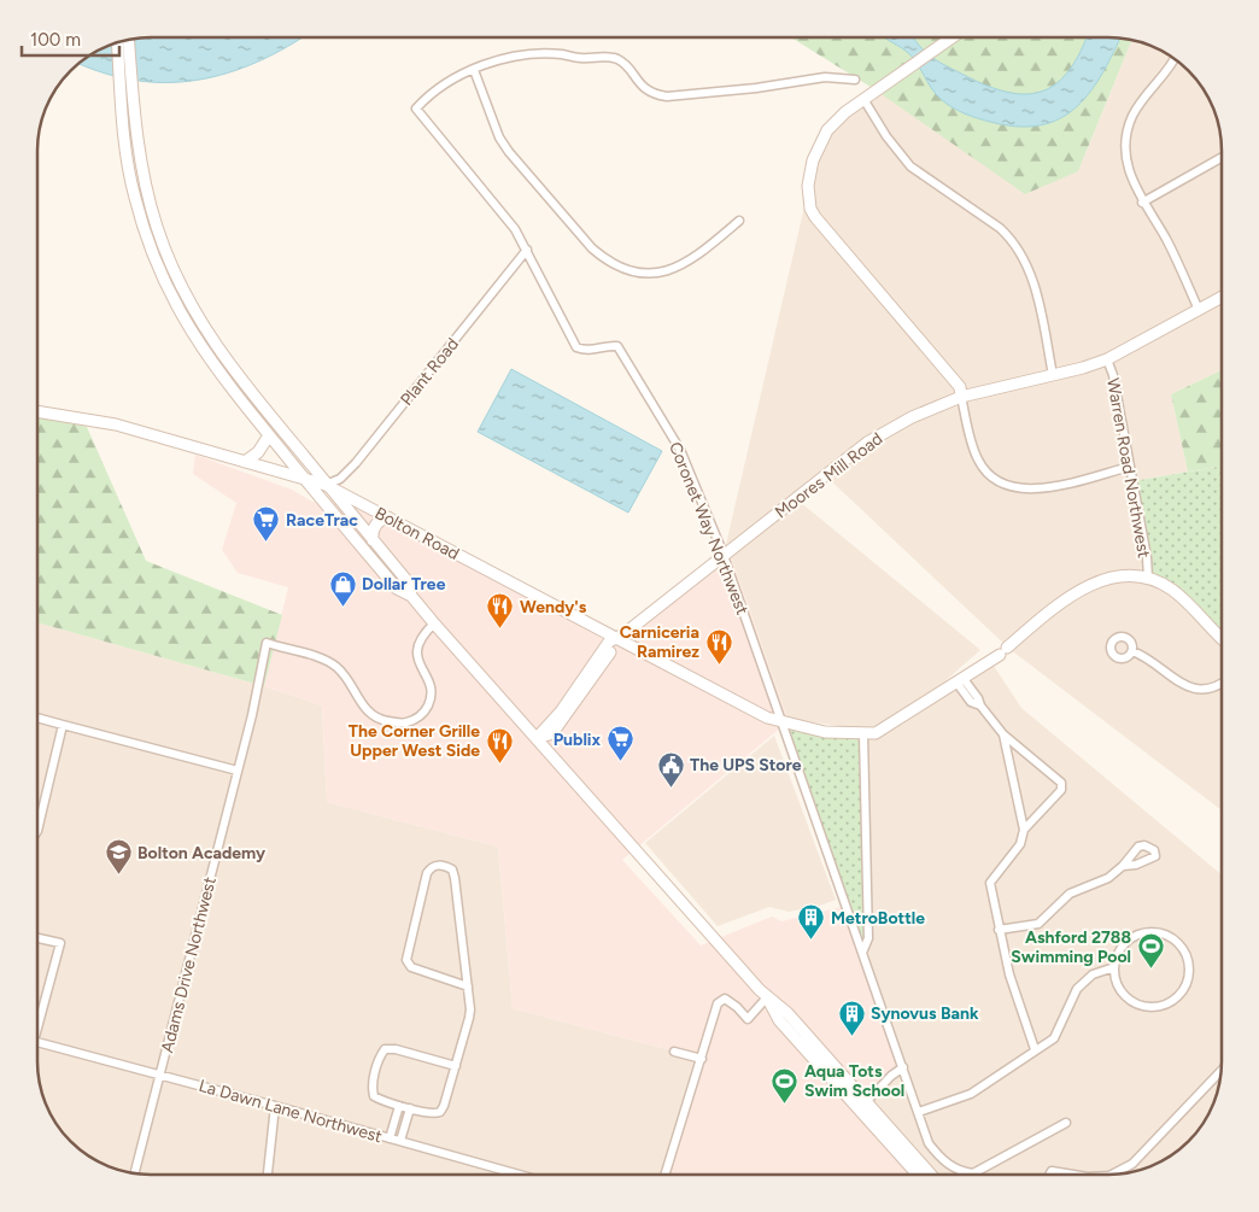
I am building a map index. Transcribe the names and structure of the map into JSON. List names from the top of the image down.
{
  "streets": {
    "street": [
      "Plant Road",
      "Warren Road Northwest",
      "Moores Mill Road",
      "Coronet Way Northwest",
      "Bolton Road",
      "Adams Drive Northwest",
      "La Dawn Lane Northwest"
    ]
  },
  "crossings": [
    ["Plant Road", "Coronet Way Northwest"],
    ["Plant Road", "Bolton Road"],
    ["Warren Road Northwest", "Moores Mill Road"],
    ["Moores Mill Road", "Coronet Way Northwest"],
    ["Moores Mill Road", "Bolton Road"],
    ["Coronet Way Northwest", "Bolton Road"],
    ["Adams Drive Northwest", "La Dawn Lane Northwest"]
  ],
  "places": {
    "supermarket": ["RaceTrac", "Publix"],
    "shop": ["Dollar Tree"],
    "restaurant": ["Wendy's", "Carniceria Ramirez", "The Corner Grille Upper West Side"],
    "public building": ["The UPS Store"],
    "school or university": ["Bolton Academy"],
    "building": ["MetroBottle", "Synovus Bank"],
    "sports": ["Ashford 2788 Swimming Pool", "Aqua Tots Swim School"]
  },
  "scale_bar": "100 m"
}
